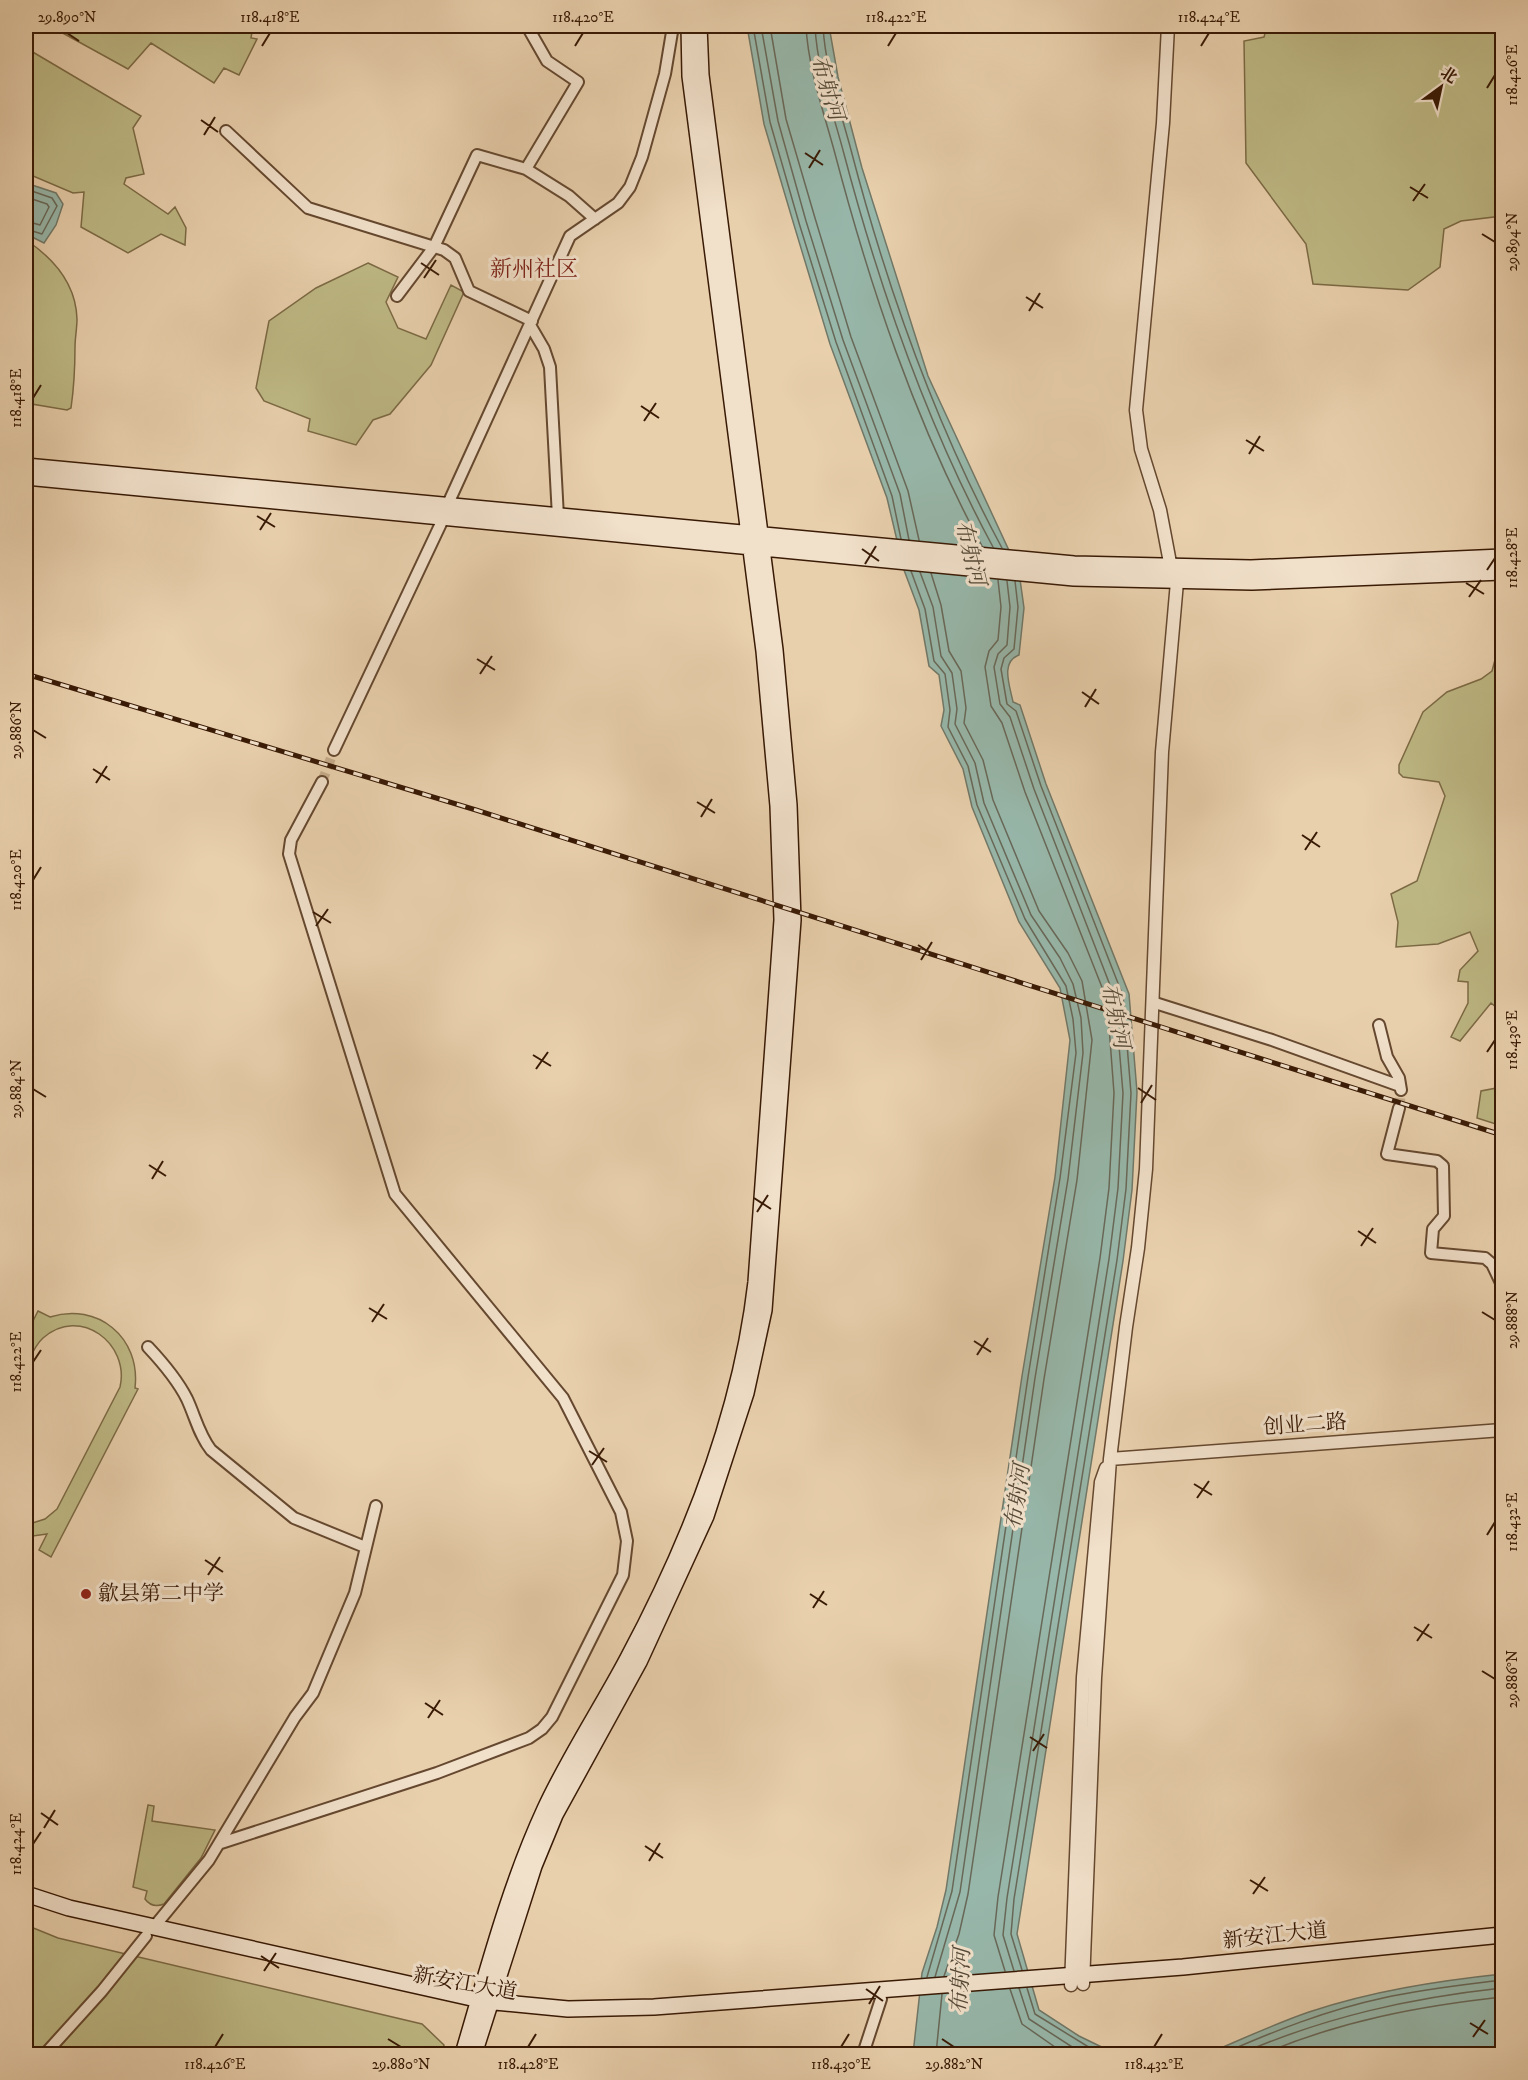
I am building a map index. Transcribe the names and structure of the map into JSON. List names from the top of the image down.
{
  "streets": {
    "main road": ["新安江大道"],
    "street": ["创业二路"]
  },
  "districts": ["新州社区"],
  "water": ["布射河"],
  "places": ["歙县第二中学"],
  "north": "top right",
  "coordinates": [
    "29.890°N",
    "118.418°E",
    "118.420°E",
    "118.422°E",
    "118.424°E",
    "118.426°E",
    "29.894°N",
    "118.428°E",
    "29.886°N",
    "118.430°E",
    "29.884°N",
    "29.888°N",
    "118.432°E",
    "29.880°N",
    "29.882°N"
  ]
}
